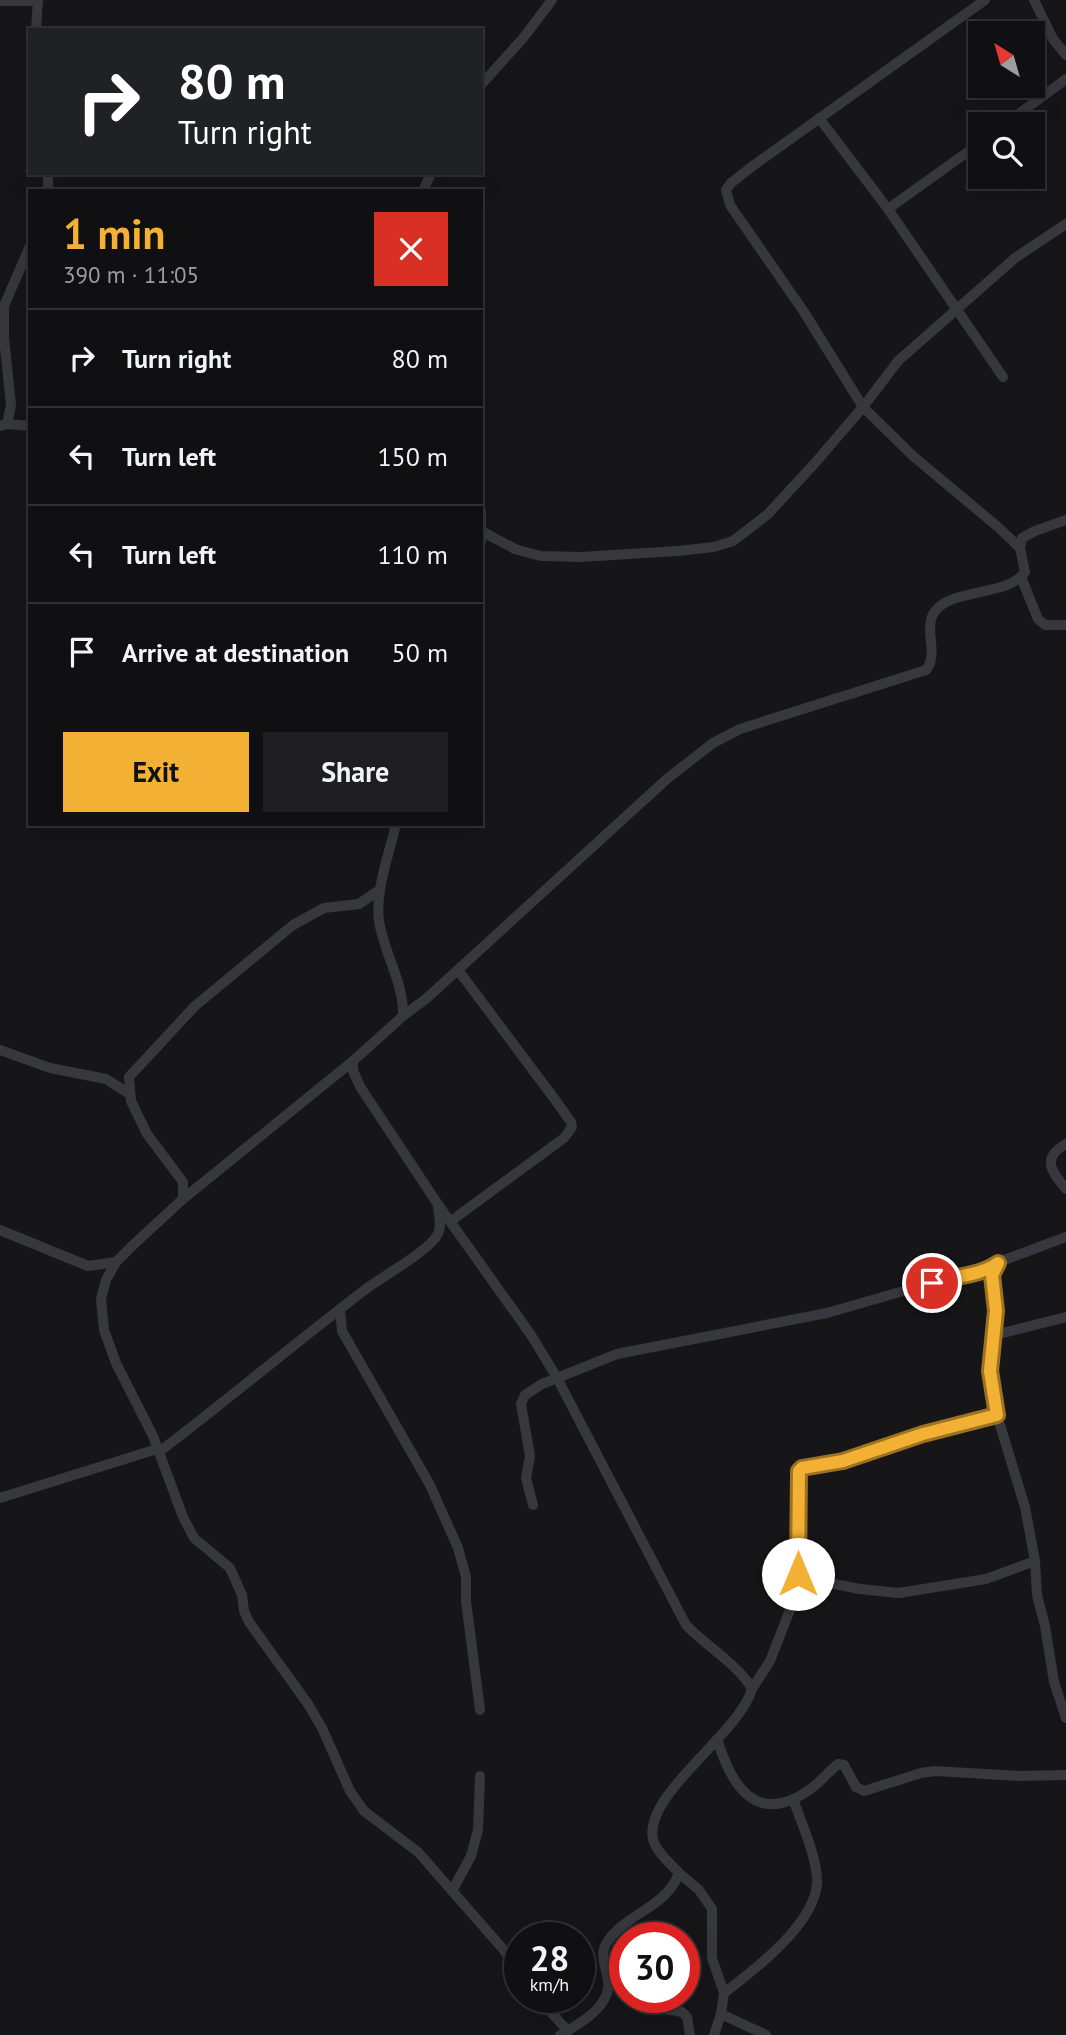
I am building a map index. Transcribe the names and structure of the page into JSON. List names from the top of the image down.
{
  "north": "top left",
  "page": {
    "turn": ["80 m", "Turn right"],
    "heading": ["1 min", "390 m · 11:05"],
    "list": [
      {
        "name": "Turn right",
        "value": "80 m"
      },
      {
        "name": "Turn left",
        "value": "150 m"
      },
      {
        "name": "Turn left",
        "value": "110 m"
      },
      {
        "name": "Arrive at destination",
        "value": "50 m"
      }
    ],
    "buttons": ["Exit", "Share"],
    "speed": "28 km/h",
    "limit": "30"
  }
}
